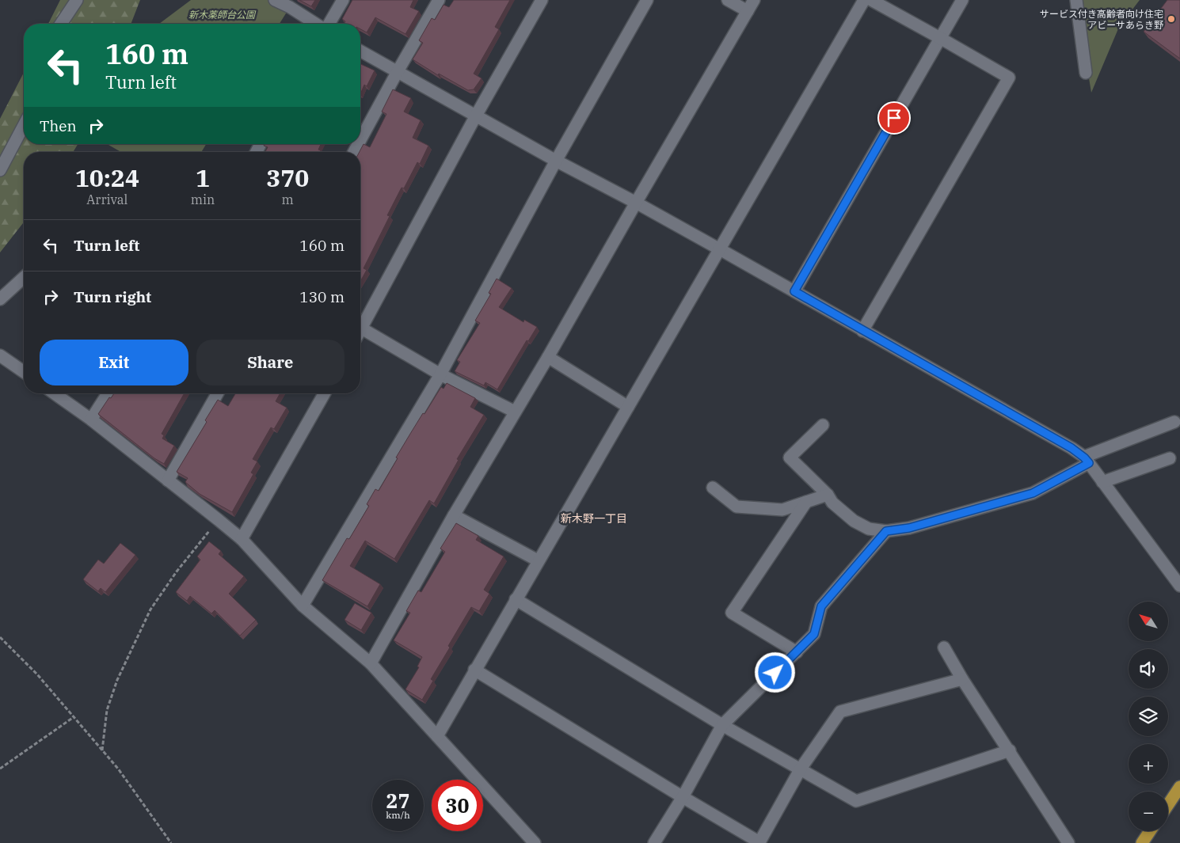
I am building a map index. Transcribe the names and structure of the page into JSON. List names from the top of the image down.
{
  "districts": ["新木野一丁目"],
  "parks": ["新木薬師台公園"],
  "places": ["サービス付き高齢者向け住宅 アビーサあらき野"],
  "north": "top left",
  "page": {
    "turn": ["160 m", "Turn left"],
    "then": "Then",
    "eta": [
      "10:24",
      "Arrival",
      "1",
      "min",
      "370",
      "m"
    ],
    "list": [
      {
        "name": "Turn left",
        "value": "160 m"
      },
      {
        "name": "Turn right",
        "value": "130 m"
      }
    ],
    "buttons": ["Exit", "Share"],
    "map_buttons": ["+", "−"],
    "speed": "27 km/h",
    "limit": "30"
  }
}
